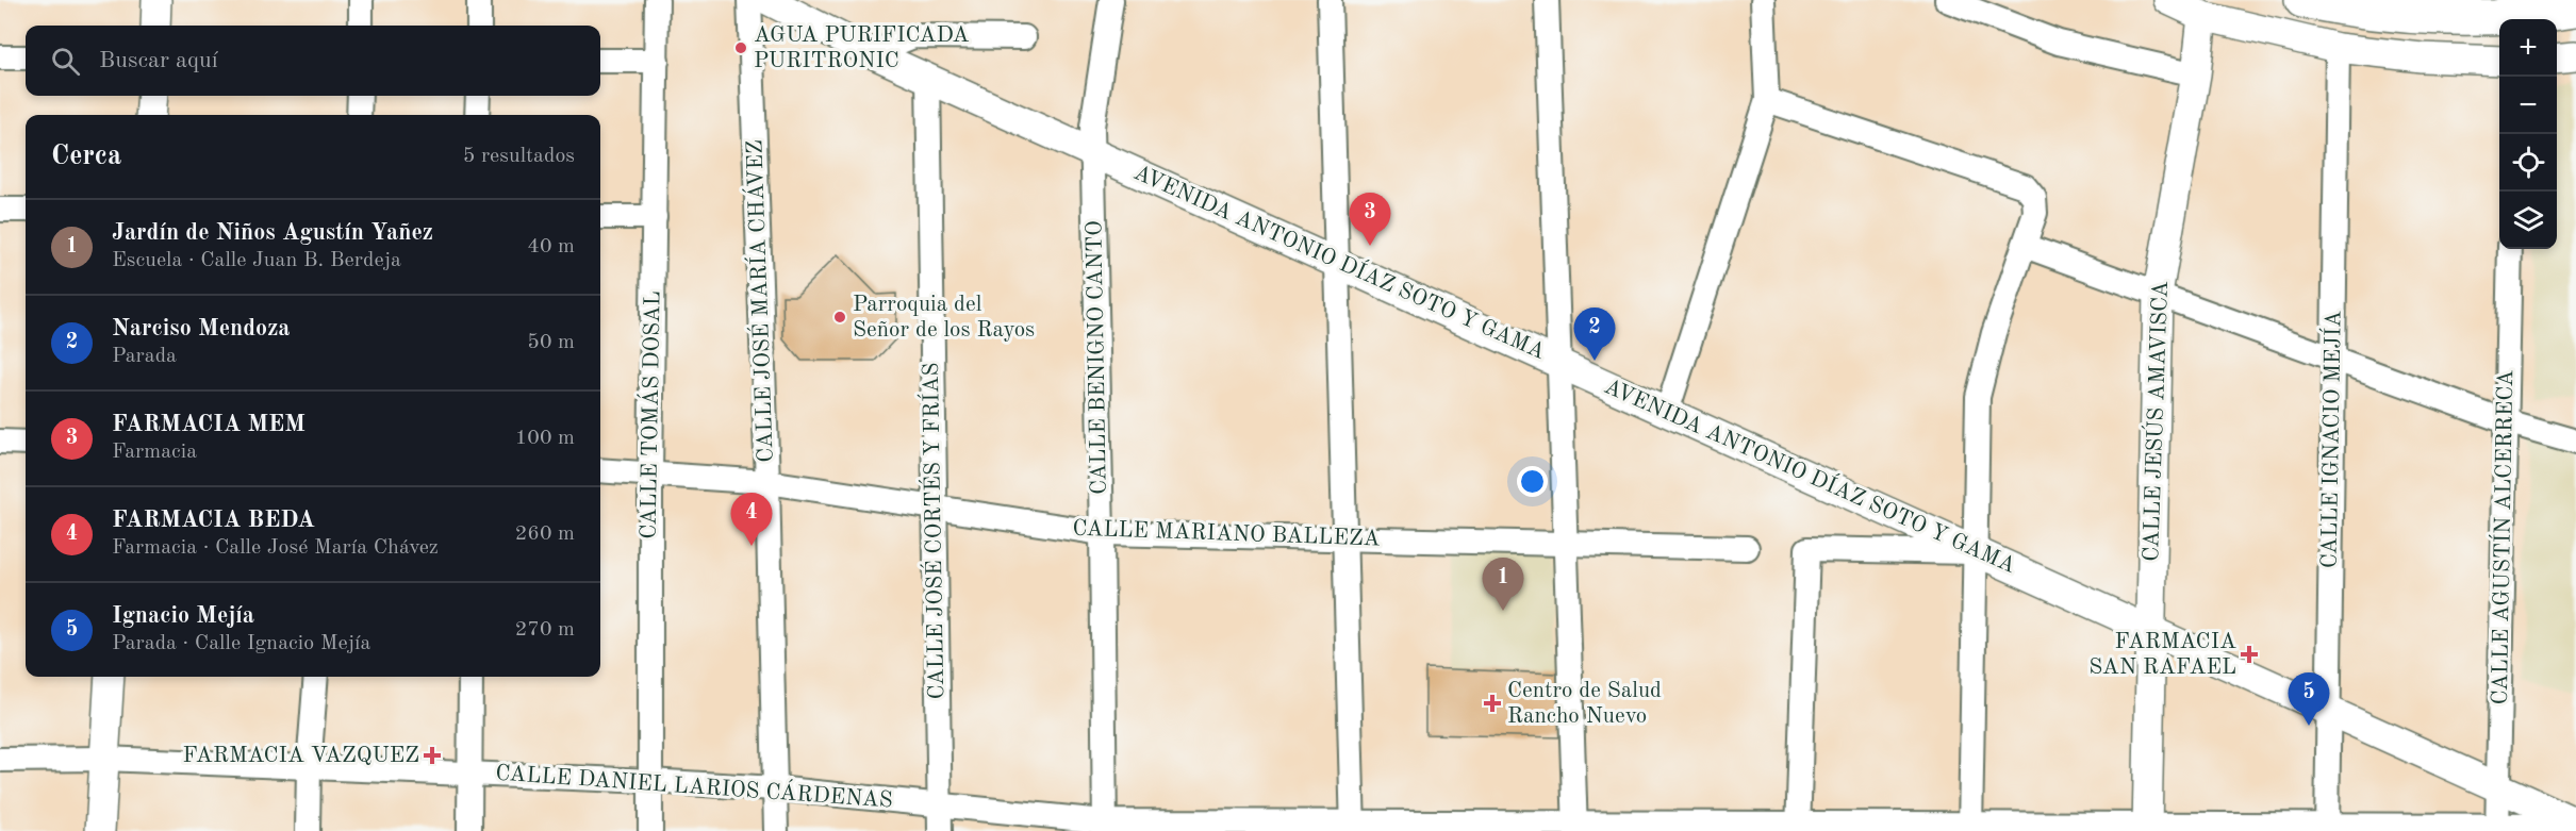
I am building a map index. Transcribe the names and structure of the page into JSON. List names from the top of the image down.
{
  "streets": {
    "street": [
      "AVENIDA ANTONIO DÍAZ SOTO Y GAMA",
      "CALLE JOSÉ MARÍA CHÁVEZ",
      "CALLE BENIGNO CANTO",
      "CALLE TOMÁS DOSAL",
      "CALLE JESÚS AMAVISCA",
      "CALLE IGNACIO MEJÍA",
      "CALLE JOSÉ CORTÉS Y FRÍAS",
      "CALLE MARIANO BALLEZA",
      "CALLE AGUSTÍN ALCERRECA",
      "CALLE DANIEL LARIOS CÁRDENAS"
    ]
  },
  "crossings": [
    ["AVENIDA ANTONIO DÍAZ SOTO Y GAMA", "CALLE BENIGNO CANTO"],
    ["AVENIDA ANTONIO DÍAZ SOTO Y GAMA", "CALLE JESÚS AMAVISCA"],
    ["AVENIDA ANTONIO DÍAZ SOTO Y GAMA", "CALLE IGNACIO MEJÍA"],
    ["AVENIDA ANTONIO DÍAZ SOTO Y GAMA", "CALLE JOSÉ CORTÉS Y FRÍAS"],
    ["AVENIDA ANTONIO DÍAZ SOTO Y GAMA", "CALLE AGUSTÍN ALCERRECA"],
    ["AVENIDA ANTONIO DÍAZ SOTO Y GAMA", "CALLE DANIEL LARIOS CÁRDENAS"],
    ["CALLE JOSÉ MARÍA CHÁVEZ", "CALLE MARIANO BALLEZA"],
    ["CALLE JOSÉ MARÍA CHÁVEZ", "CALLE DANIEL LARIOS CÁRDENAS"],
    ["CALLE BENIGNO CANTO", "CALLE MARIANO BALLEZA"],
    ["CALLE BENIGNO CANTO", "CALLE DANIEL LARIOS CÁRDENAS"],
    ["CALLE TOMÁS DOSAL", "CALLE MARIANO BALLEZA"],
    ["CALLE TOMÁS DOSAL", "CALLE DANIEL LARIOS CÁRDENAS"],
    ["CALLE JESÚS AMAVISCA", "CALLE DANIEL LARIOS CÁRDENAS"],
    ["CALLE IGNACIO MEJÍA", "CALLE DANIEL LARIOS CÁRDENAS"],
    ["CALLE JOSÉ CORTÉS Y FRÍAS", "CALLE MARIANO BALLEZA"],
    ["CALLE JOSÉ CORTÉS Y FRÍAS", "CALLE DANIEL LARIOS CÁRDENAS"],
    ["CALLE AGUSTÍN ALCERRECA", "CALLE DANIEL LARIOS CÁRDENAS"]
  ],
  "places": {
    "other": ["AGUA PURIFICADA PURITRONIC", "Parroquia del Señor de los Rayos"],
    "health": ["FARMACIA SAN RAFAEL", "Centro de Salud Rancho Nuevo", "FARMACIA VAZQUEZ"]
  },
  "page": {
    "map_buttons": ["+", "−"],
    "search": "Buscar aquí",
    "heading": ["Cerca", "5 resultados"],
    "pins": [
      "3",
      "2",
      "4",
      "1",
      "5"
    ],
    "list": [
      {
        "mark": "1",
        "name": "Jardín de Niños Agustín Yañez",
        "note": "Escuela · Calle Juan B. Berdeja",
        "value": "40 m"
      },
      {
        "mark": "2",
        "name": "Narciso Mendoza",
        "note": "Parada",
        "value": "50 m"
      },
      {
        "mark": "3",
        "name": "FARMACIA MEM",
        "note": "Farmacia",
        "value": "100 m"
      },
      {
        "mark": "4",
        "name": "FARMACIA BEDA",
        "note": "Farmacia · Calle José María Chávez",
        "value": "260 m"
      },
      {
        "mark": "5",
        "name": "Ignacio Mejía",
        "note": "Parada · Calle Ignacio Mejía",
        "value": "270 m"
      }
    ]
  }
}
